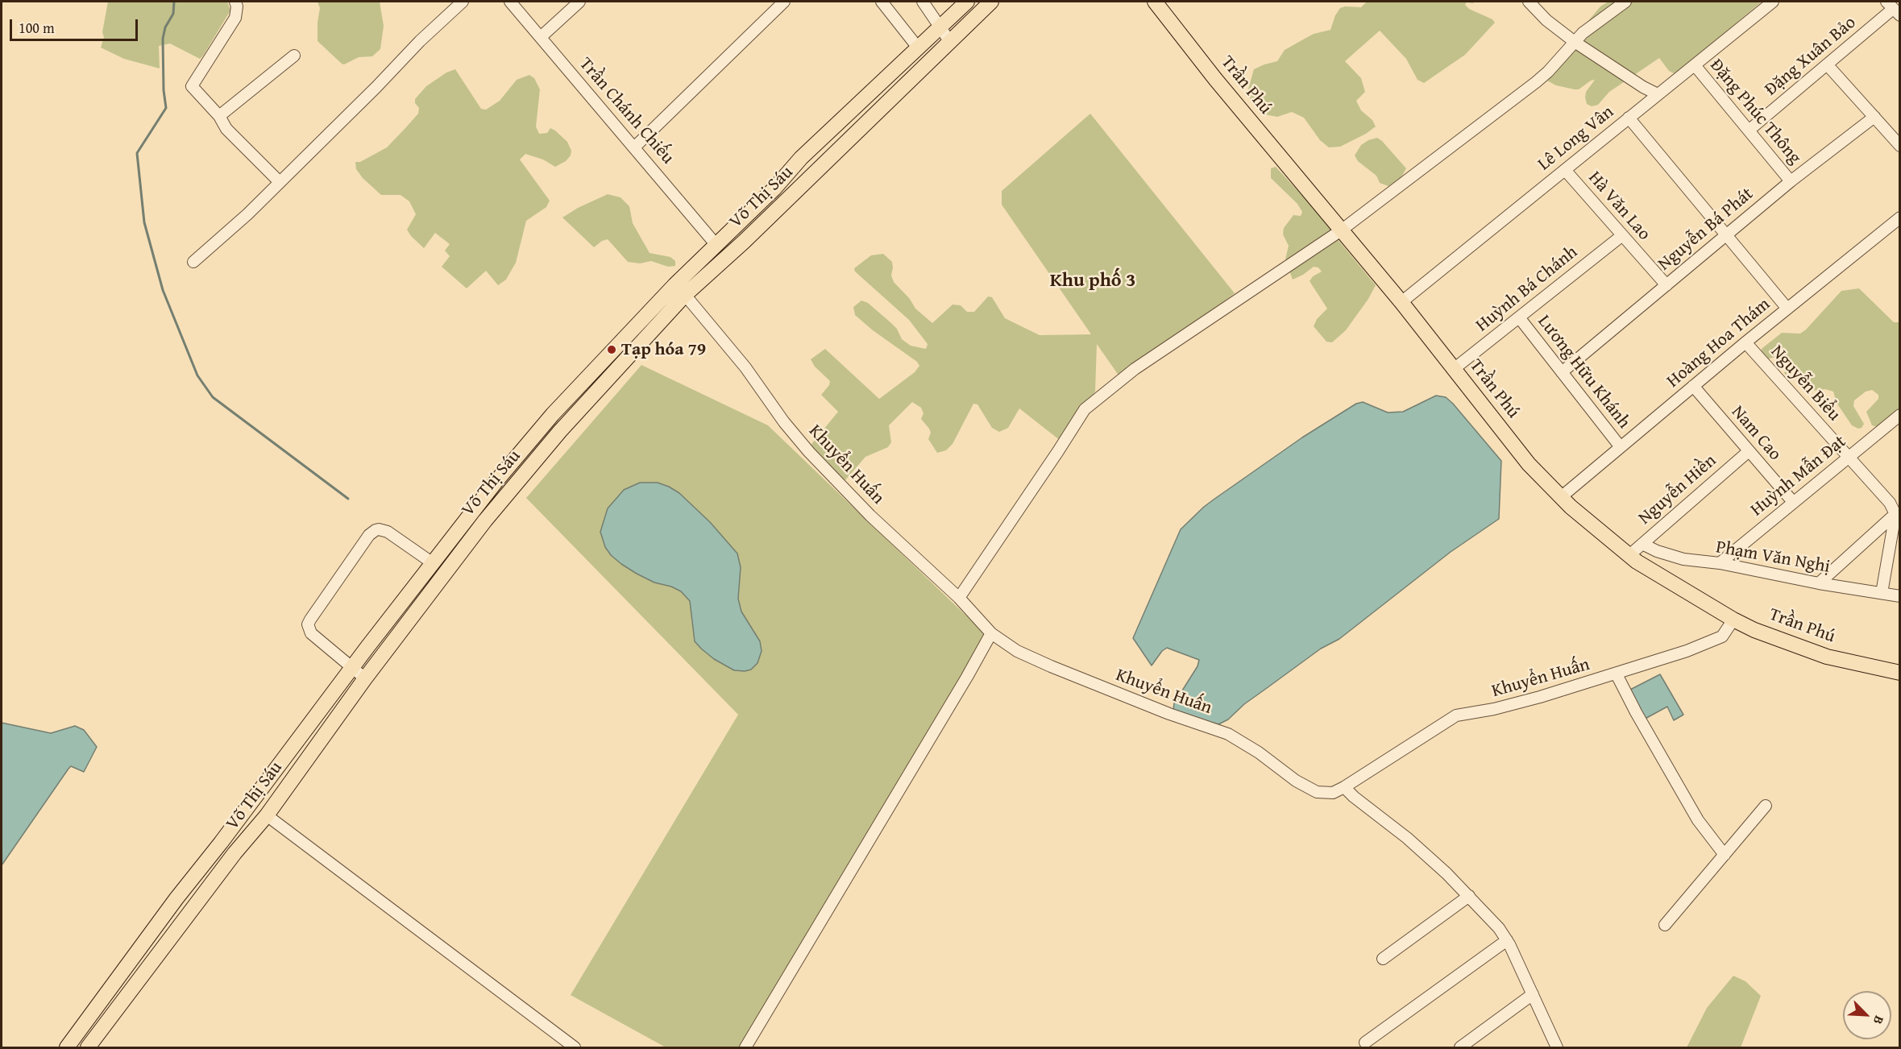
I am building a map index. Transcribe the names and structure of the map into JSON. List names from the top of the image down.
{
  "streets": {
    "main road": ["Trần Phú", "Võ Thị Sáu"],
    "street": [
      "Đặng Xuân Bảo",
      "Trần Chánh Chiếu",
      "Đặng Phúc Thông",
      "Lê Long Vân",
      "Hà Văn Lao",
      "Nguyễn Bá Phát",
      "Huỳnh Bá Chánh",
      "Hoàng Hoa Thám",
      "Lương Hữu Khánh",
      "Nguyễn Biểu",
      "Nam Cao",
      "Khuyển Huấn",
      "Huỳnh Mẫn Đạt",
      "Nguyễn Hiền",
      "Phạm Văn Nghị"
    ]
  },
  "crossings": [
    ["Đặng Xuân Bảo", "Đặng Phúc Thông"],
    ["Trần Phú", "Lê Long Vân"],
    ["Trần Phú", "Huỳnh Bá Chánh"],
    ["Trần Phú", "Hoàng Hoa Thám"],
    ["Trần Phú", "Khuyển Huấn"],
    ["Trần Phú", "Nguyễn Hiền"],
    ["Trần Chánh Chiếu", "Võ Thị Sáu"],
    ["Đặng Phúc Thông", "Lê Long Vân"],
    ["Đặng Phúc Thông", "Nguyễn Bá Phát"],
    ["Lê Long Vân", "Hà Văn Lao"],
    ["Võ Thị Sáu", "Khuyển Huấn"],
    ["Hà Văn Lao", "Nguyễn Bá Phát"],
    ["Hà Văn Lao", "Huỳnh Bá Chánh"],
    ["Nguyễn Bá Phát", "Lương Hữu Khánh"],
    ["Huỳnh Bá Chánh", "Lương Hữu Khánh"],
    ["Hoàng Hoa Thám", "Lương Hữu Khánh"],
    ["Hoàng Hoa Thám", "Nguyễn Biểu"],
    ["Hoàng Hoa Thám", "Nam Cao"],
    ["Nguyễn Biểu", "Huỳnh Mẫn Đạt"],
    ["Nam Cao", "Huỳnh Mẫn Đạt"],
    ["Nam Cao", "Nguyễn Hiền"],
    ["Huỳnh Mẫn Đạt", "Phạm Văn Nghị"],
    ["Nguyễn Hiền", "Phạm Văn Nghị"]
  ],
  "districts": ["Khu phố 3"],
  "places": ["Tạp hóa 79"],
  "scale_bar": "100 m",
  "north": "bottom right"
}
